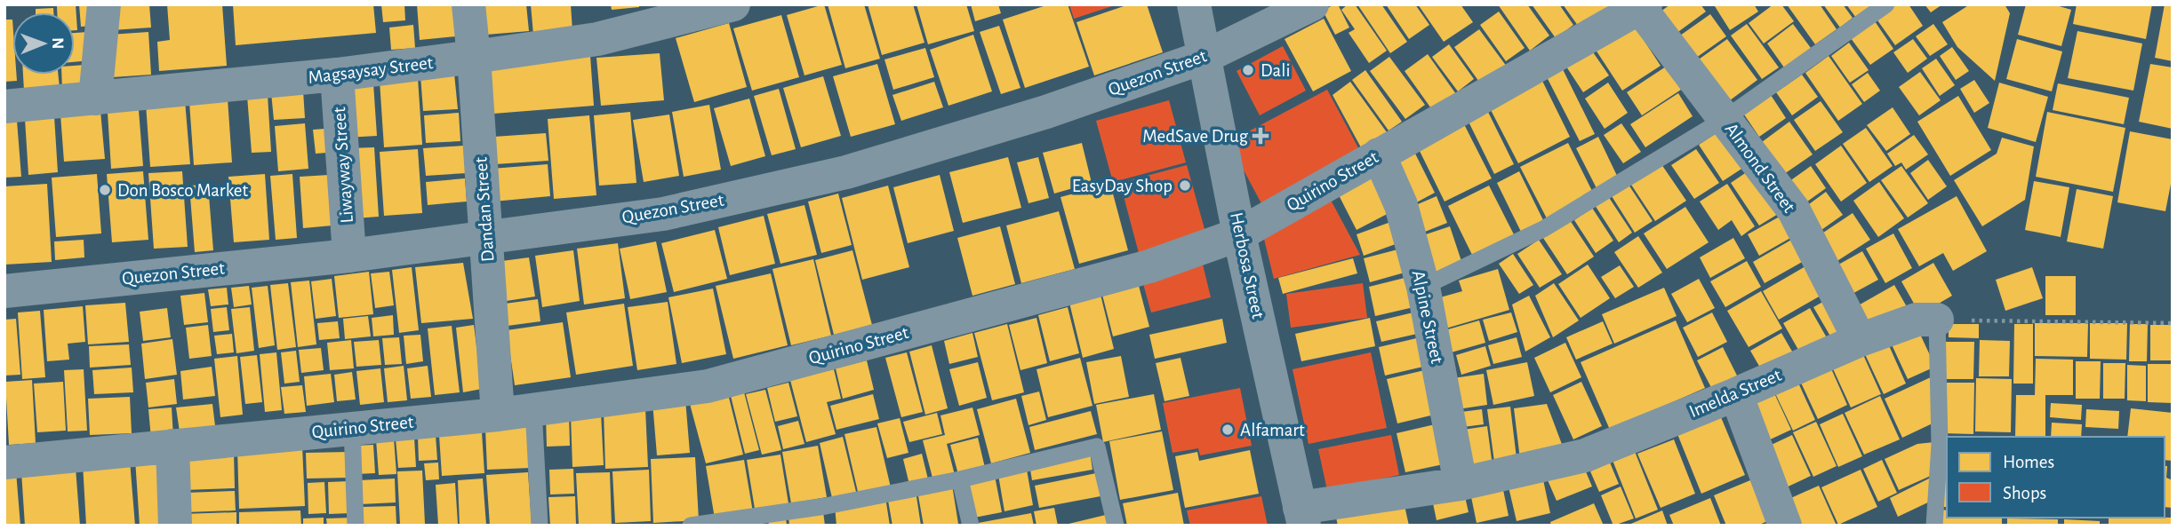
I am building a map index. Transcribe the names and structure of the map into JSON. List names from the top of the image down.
{
  "streets": {
    "street": [
      "Magsaysay Street",
      "Quezon Street",
      "Liwayway Street",
      "Almond Street",
      "Quirino Street",
      "Dandan Street",
      "Herbosa Street",
      "Alpine Street",
      "Imelda Street"
    ]
  },
  "crossings": [
    ["Magsaysay Street", "Liwayway Street"],
    ["Magsaysay Street", "Dandan Street"],
    ["Quezon Street", "Liwayway Street"],
    ["Quezon Street", "Dandan Street"],
    ["Quezon Street", "Herbosa Street"],
    ["Almond Street", "Quirino Street"],
    ["Almond Street", "Imelda Street"],
    ["Quirino Street", "Dandan Street"],
    ["Quirino Street", "Herbosa Street"],
    ["Quirino Street", "Alpine Street"],
    ["Herbosa Street", "Imelda Street"],
    ["Alpine Street", "Imelda Street"]
  ],
  "places": {
    "other": [
      "Dali",
      "EasyDay Shop",
      "Don Bosco Market",
      "Alfamart"
    ],
    "health": ["MedSave Drug"]
  },
  "legend": ["Homes", "Shops"],
  "north": "right"
}
